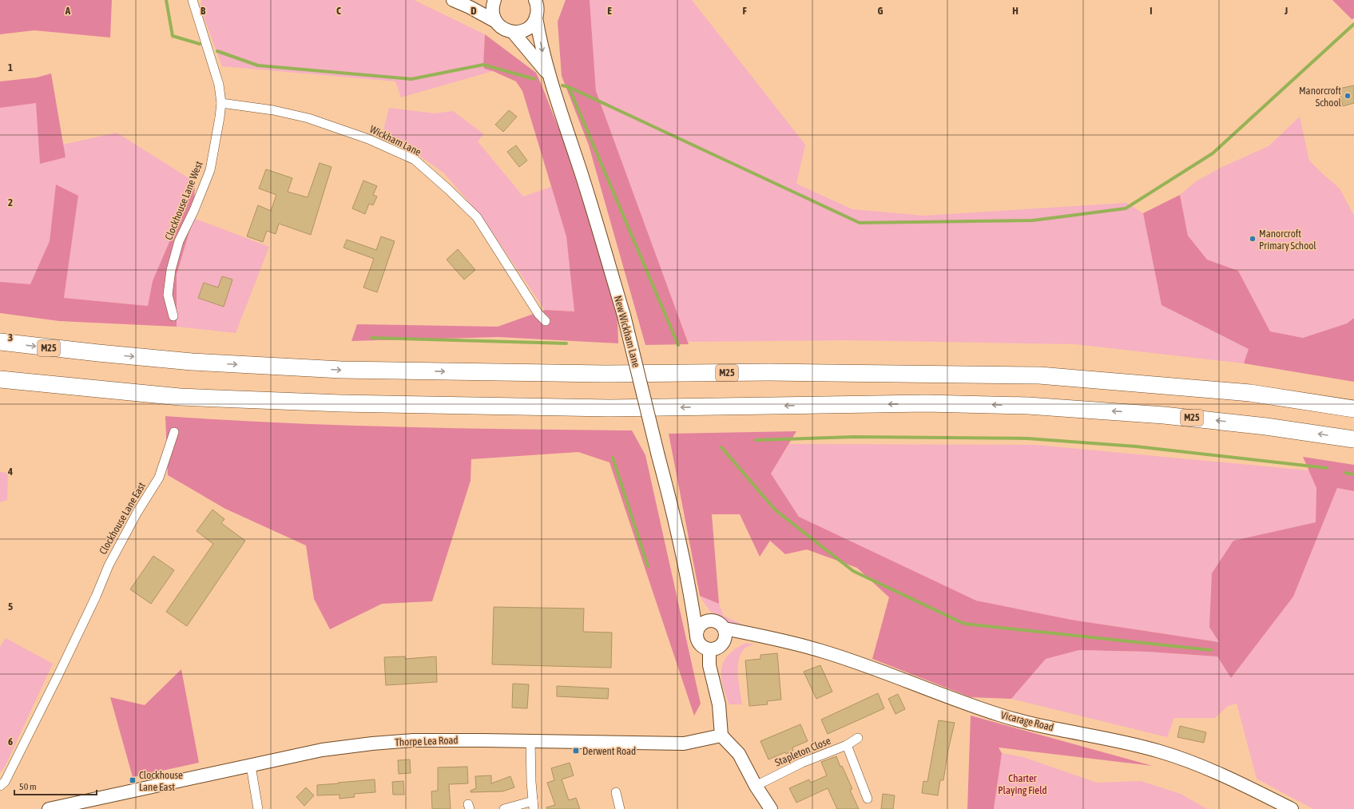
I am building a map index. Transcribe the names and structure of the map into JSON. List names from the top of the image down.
{
  "streets": {
    "highway": ["M25"],
    "main road": ["New Wickham Lane", "Vicarage Road", "Thorpe Lea Road"],
    "street": [
      "Wickham Lane",
      "Clockhouse Lane West",
      "Clockhouse Lane East",
      "Stapleton Close"
    ]
  },
  "crossings": [
    ["Wickham Lane", "Clockhouse Lane West"],
    ["New Wickham Lane", "Vicarage Road"]
  ],
  "parks": ["Charter Playing Field"],
  "places": {
    "other": ["Manorcroft School", "Manorcroft Primary School"],
    "transit": ["Derwent Road", "Clockhouse Lane East"]
  },
  "scale_bar": "50 m",
  "grid": {
    "columns": [
      "A",
      "B",
      "C",
      "D",
      "E",
      "F",
      "G",
      "H",
      "I",
      "J"
    ],
    "rows": [
      "1",
      "2",
      "3",
      "4",
      "5",
      "6"
    ]
  }
}
